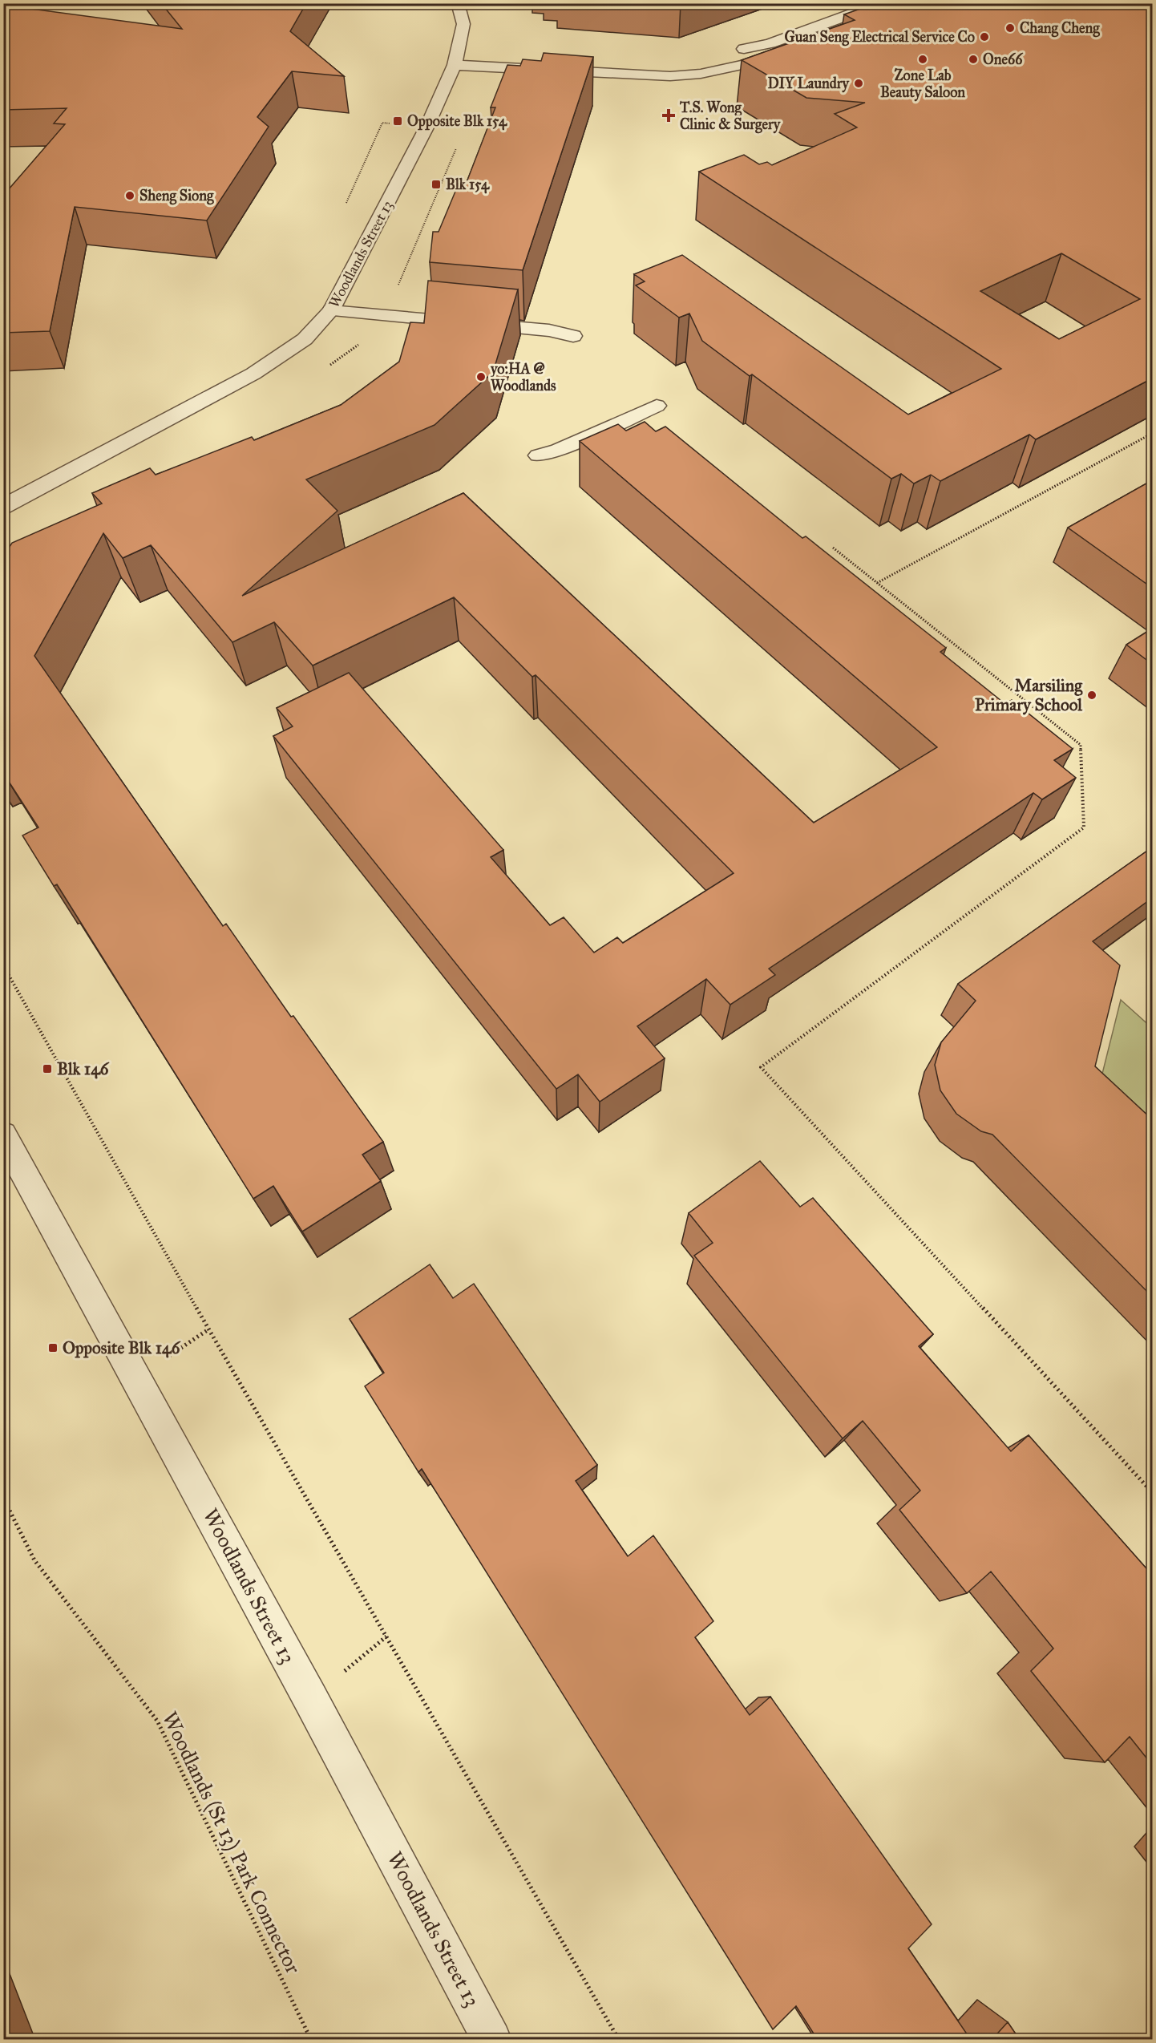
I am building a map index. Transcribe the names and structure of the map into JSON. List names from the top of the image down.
{
  "streets": {
    "street": ["Woodlands Street 13"],
    "path": ["Woodlands (St 13) Park Connector"]
  },
  "places": {
    "other": [
      "Chang Cheng",
      "Guan Seng Electrical Service Co",
      "Zone Lab Beauty Saloon",
      "One66",
      "DIY Laundry",
      "Sheng Siong",
      "yo:HA @ Woodlands",
      "Marsiling Primary School"
    ],
    "health": ["T.S. Wong Clinic & Surgery"],
    "transit": [
      "Opposite Blk 154",
      "Blk 154",
      "Blk 146",
      "Opposite Blk 146"
    ]
  }
}
